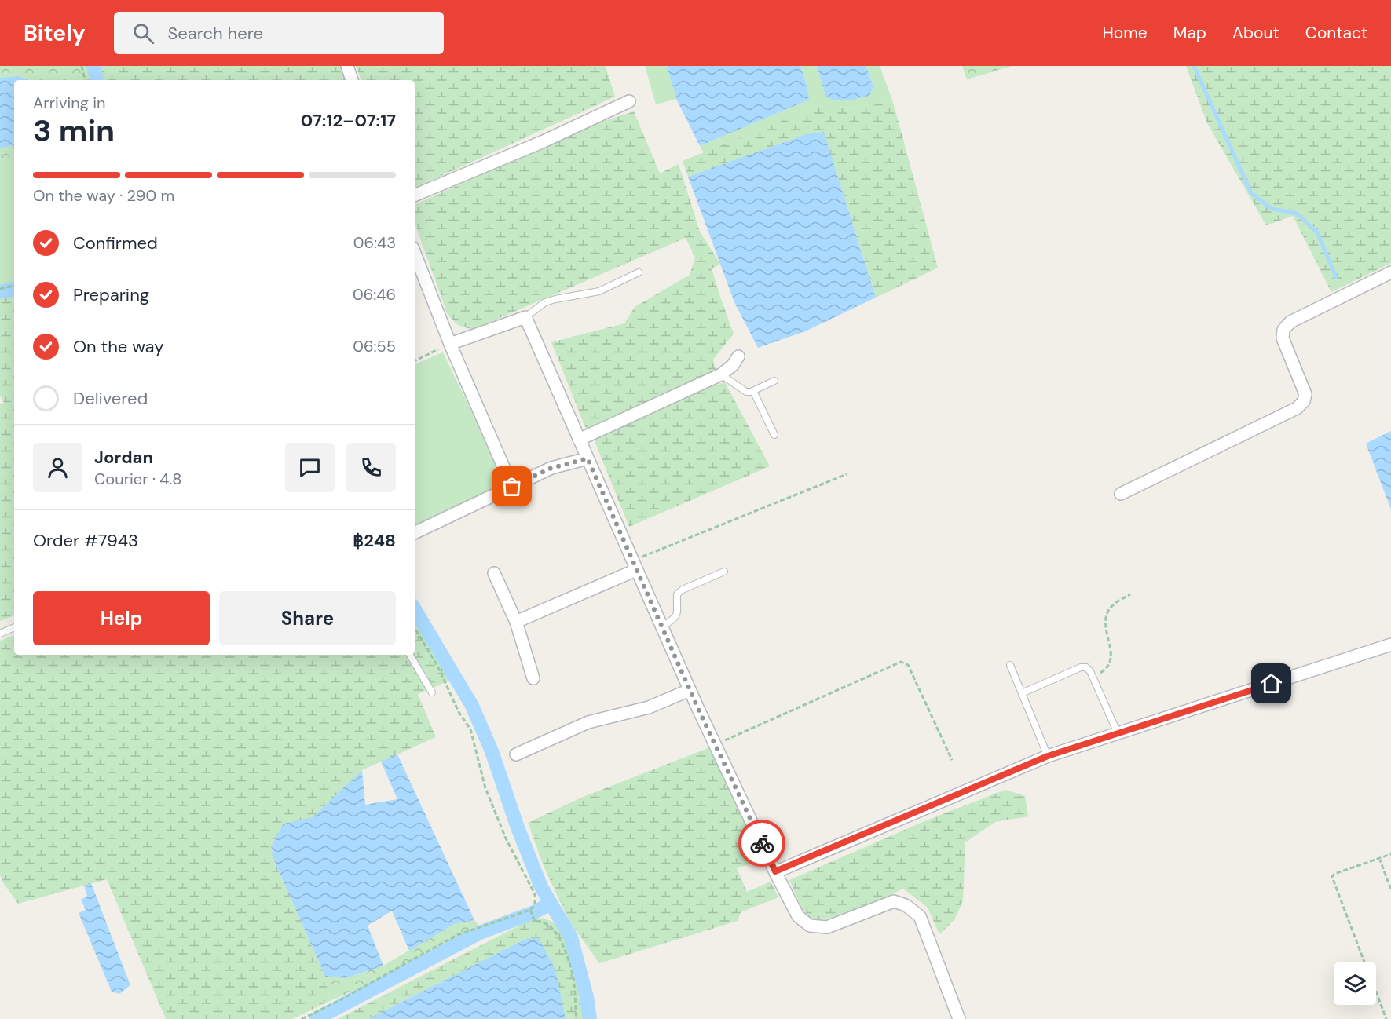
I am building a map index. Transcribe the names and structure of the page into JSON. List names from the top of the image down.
{
  "page": {
    "header": "Bitely",
    "search": "Search here",
    "nav": [
      "Home",
      "Map",
      "About",
      "Contact"
    ],
    "heading": ["3 min", "Arriving in", "07:12–07:17"],
    "panel": [
      "Jordan",
      "Courier · 4.8",
      "Order #7943",
      "฿248"
    ],
    "bar": "On the way · 290 m",
    "list": [
      ["Confirmed", "06:43"],
      ["Preparing", "06:46"],
      ["On the way", "06:55"],
      "Delivered"
    ],
    "buttons": ["Help", "Share"]
  }
}
